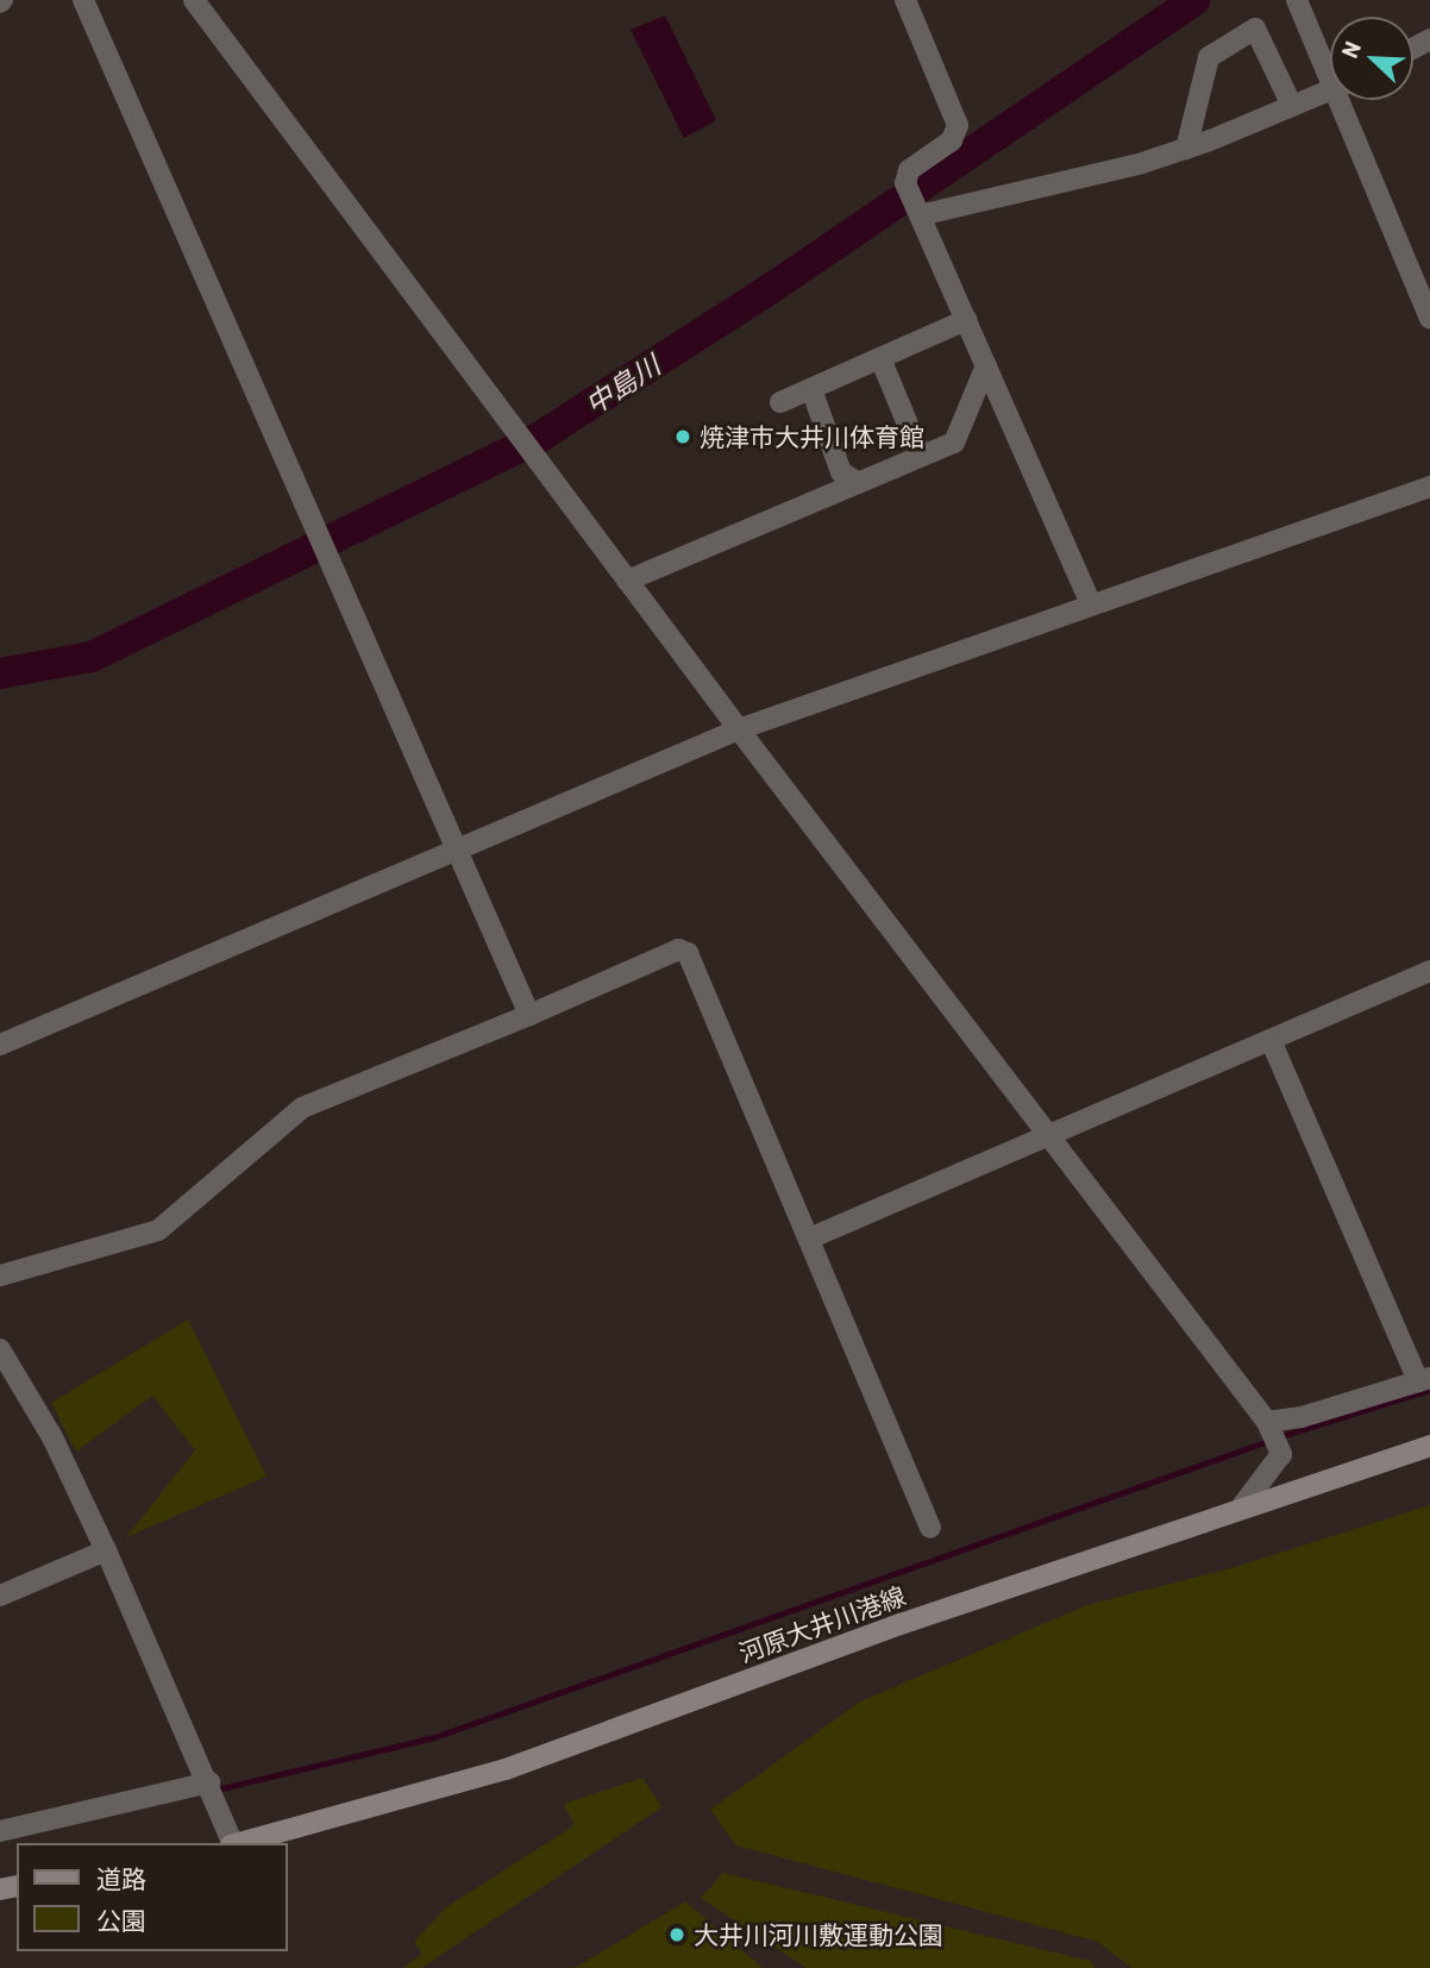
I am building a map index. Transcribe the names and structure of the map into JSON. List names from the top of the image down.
{
  "streets": {
    "main road": ["河原大井川港線"]
  },
  "water": ["中島川"],
  "places": ["焼津市大井川体育館", "大井川河川敷運動公園"],
  "legend": ["道路", "公園"],
  "north": "top left"
}
